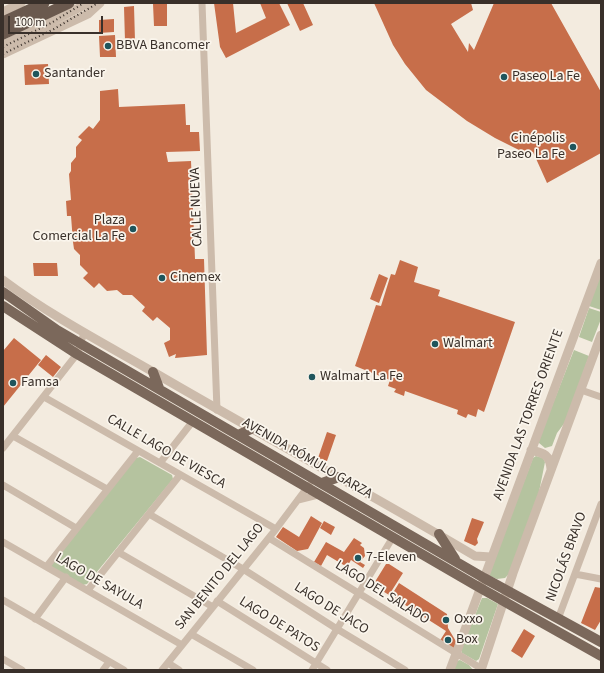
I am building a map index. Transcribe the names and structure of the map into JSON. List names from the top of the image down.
{
  "streets": {
    "main road": ["AVENIDA RÓMULO GARZA"],
    "street": [
      "CALLE NUEVA",
      "AVENIDA LAS TORRES ORIENTE",
      "CALLE LAGO DE VIESCA",
      "NICOLÁS BRAVO",
      "SAN BENITO DEL LAGO",
      "LAGO DE SAYULA",
      "LAGO DEL SALADO",
      "LAGO DE JACO",
      "LAGO DE PATOS"
    ]
  },
  "crossings": [
    ["AVENIDA LAS TORRES ORIENTE", "AVENIDA RÓMULO GARZA"],
    ["AVENIDA LAS TORRES ORIENTE", "LAGO DEL SALADO"],
    ["CALLE LAGO DE VIESCA", "SAN BENITO DEL LAGO"],
    ["AVENIDA RÓMULO GARZA", "NICOLÁS BRAVO"],
    ["AVENIDA RÓMULO GARZA", "SAN BENITO DEL LAGO"],
    ["SAN BENITO DEL LAGO", "LAGO DE SAYULA"],
    ["SAN BENITO DEL LAGO", "LAGO DEL SALADO"],
    ["SAN BENITO DEL LAGO", "LAGO DE JACO"],
    ["SAN BENITO DEL LAGO", "LAGO DE PATOS"]
  ],
  "places": [
    "BBVA Bancomer",
    "Santander",
    "Paseo La Fe",
    "Cinépolis Paseo La Fe",
    "Plaza Comercial La Fe",
    "Cinemex",
    "Walmart",
    "Walmart La Fe",
    "Famsa",
    "7-Eleven",
    "Oxxo",
    "Box"
  ],
  "scale_bar": "100 m"
}
